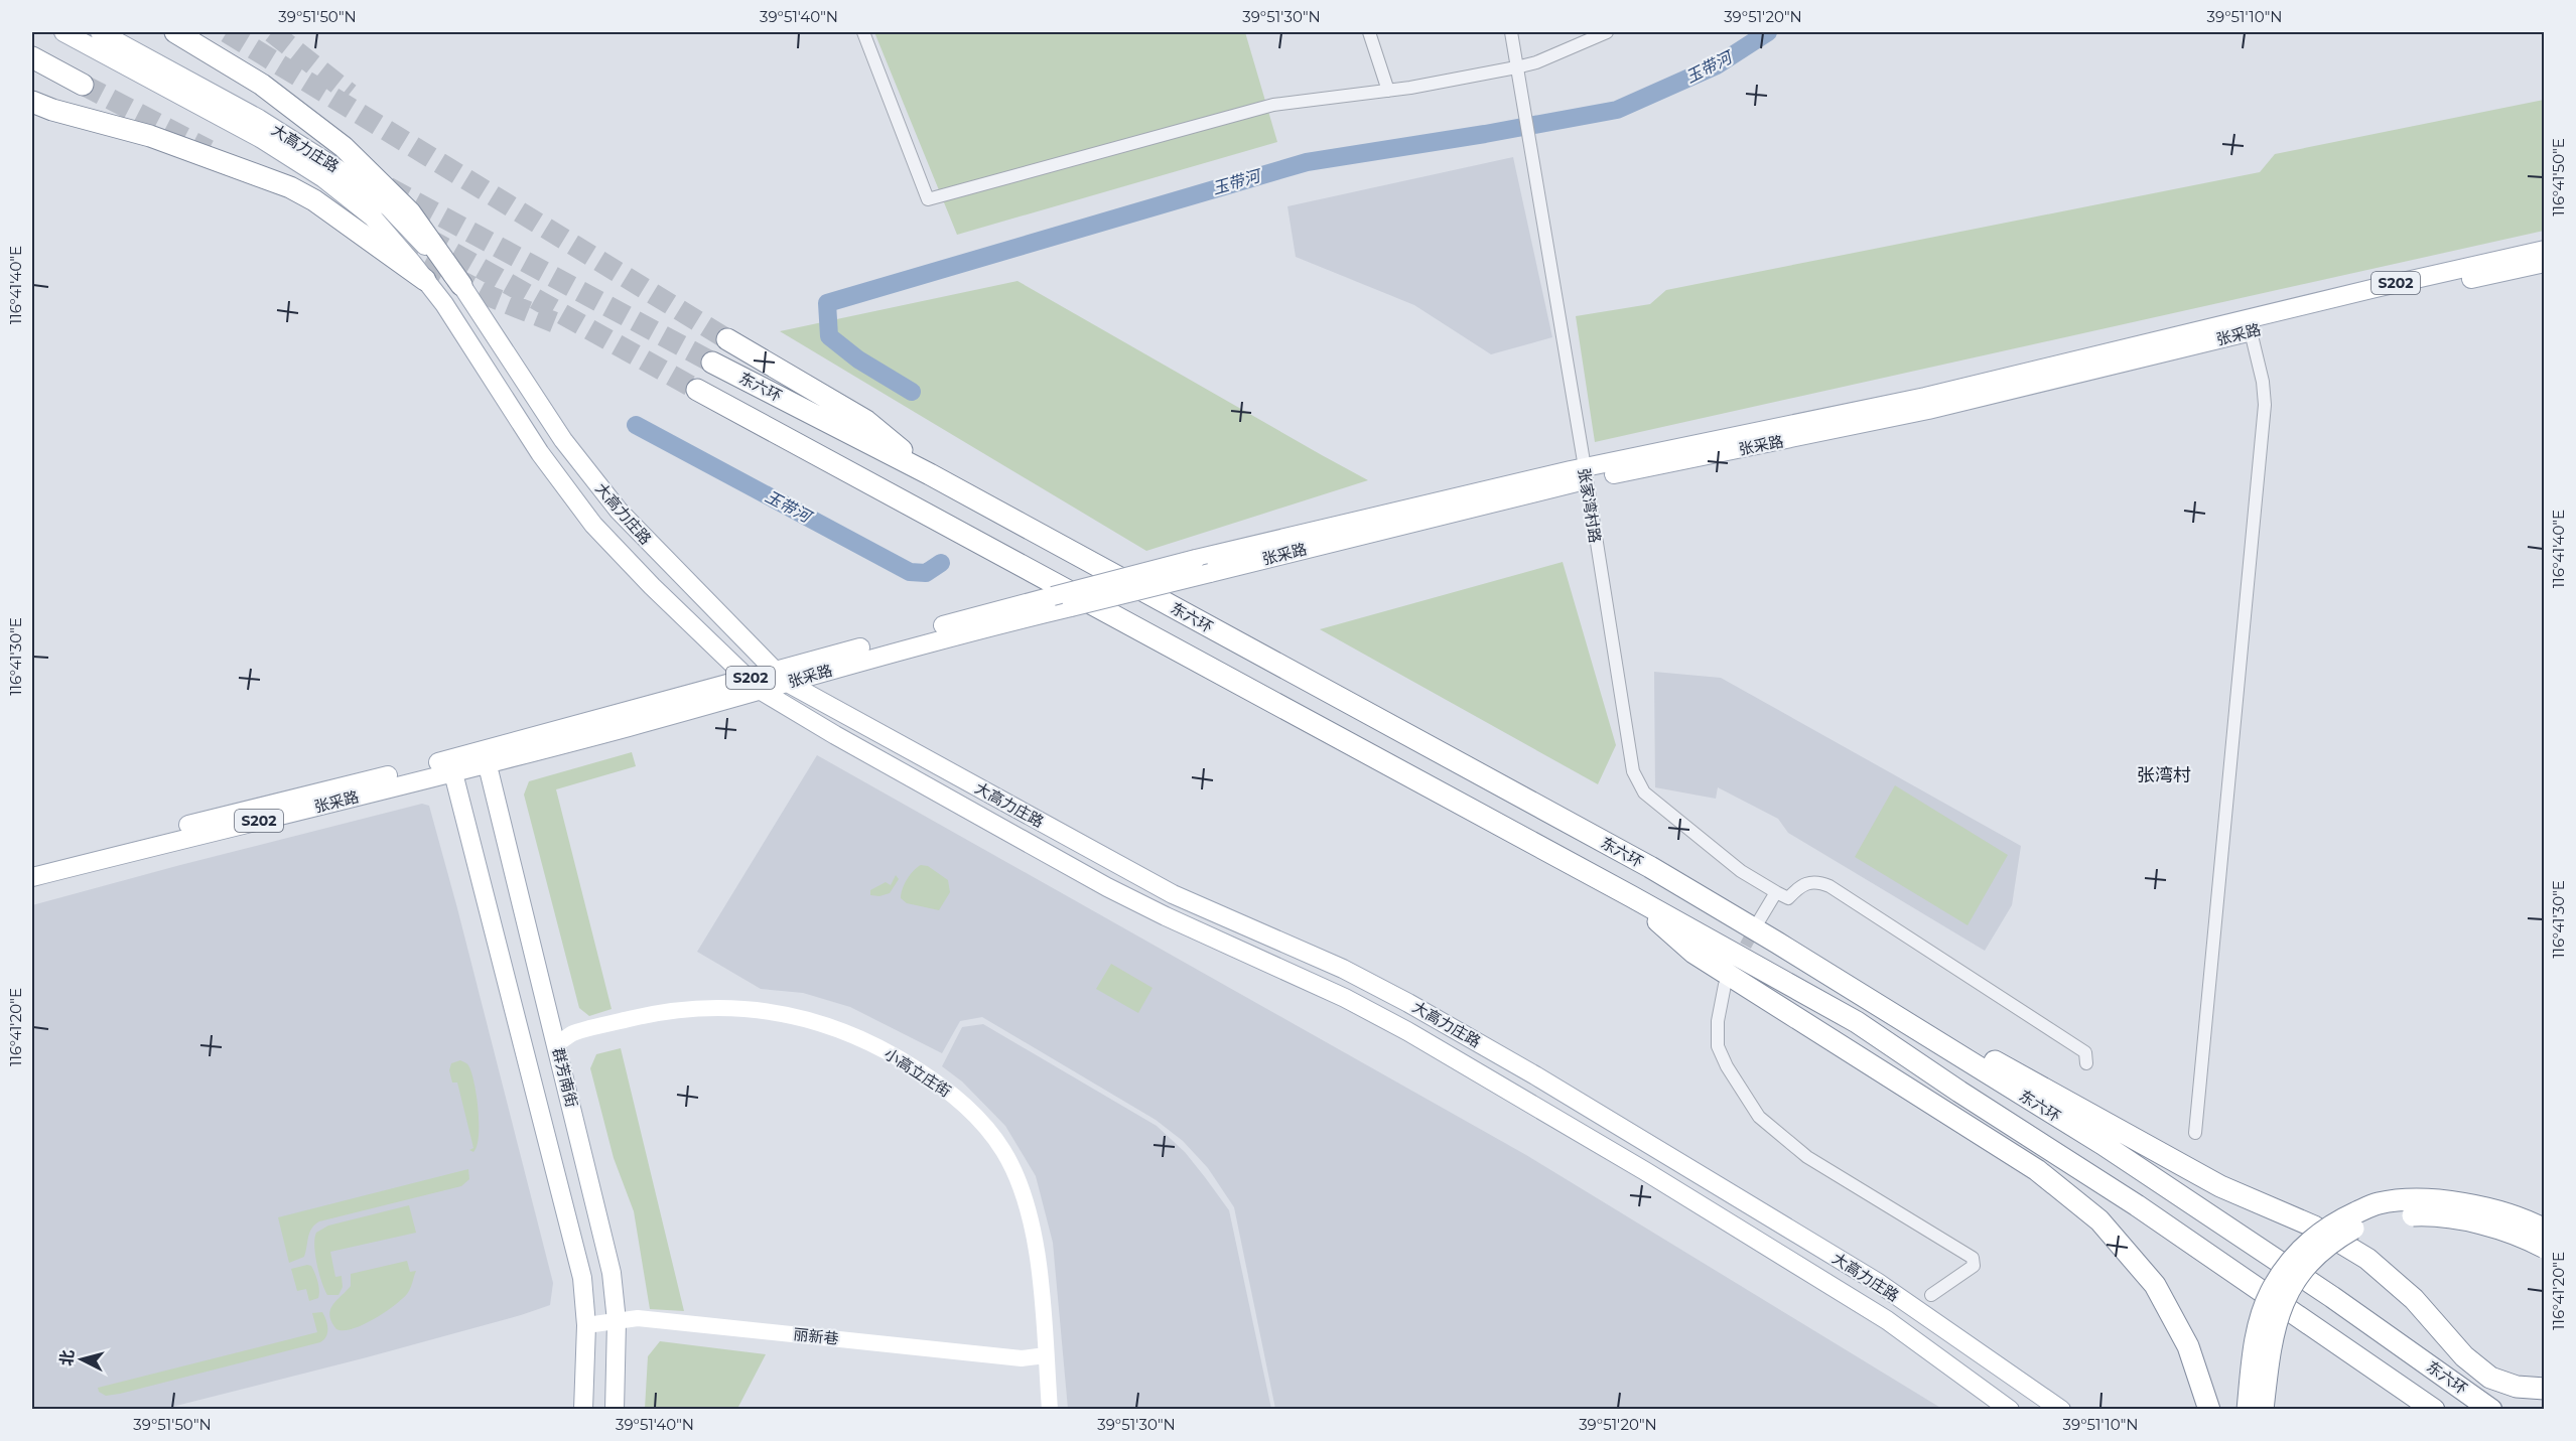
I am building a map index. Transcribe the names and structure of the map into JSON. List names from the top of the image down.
{
  "streets": {
    "highway": ["东六环"],
    "main road": [
      "大高力庄路",
      "S202",
      "张采路",
      "群芳南街"
    ],
    "street": ["张家湾村路", "小高立庄街", "丽新巷"]
  },
  "crossings": [
    ["大高力庄路", "张采路"],
    ["张采路", "张家湾村路"],
    ["张采路", "群芳南街"],
    ["小高立庄街", "群芳南街"],
    ["小高立庄街", "丽新巷"],
    ["群芳南街", "丽新巷"]
  ],
  "districts": ["张湾村"],
  "water": ["玉带河"],
  "north": "left",
  "coordinates": [
    "39°51'50\"N",
    "39°51'40\"N",
    "39°51'30\"N",
    "39°51'20\"N",
    "39°51'10\"N",
    "116°41'50\"E",
    "116°41'40\"E",
    "116°41'30\"E",
    "116°41'20\"E"
  ]
}
